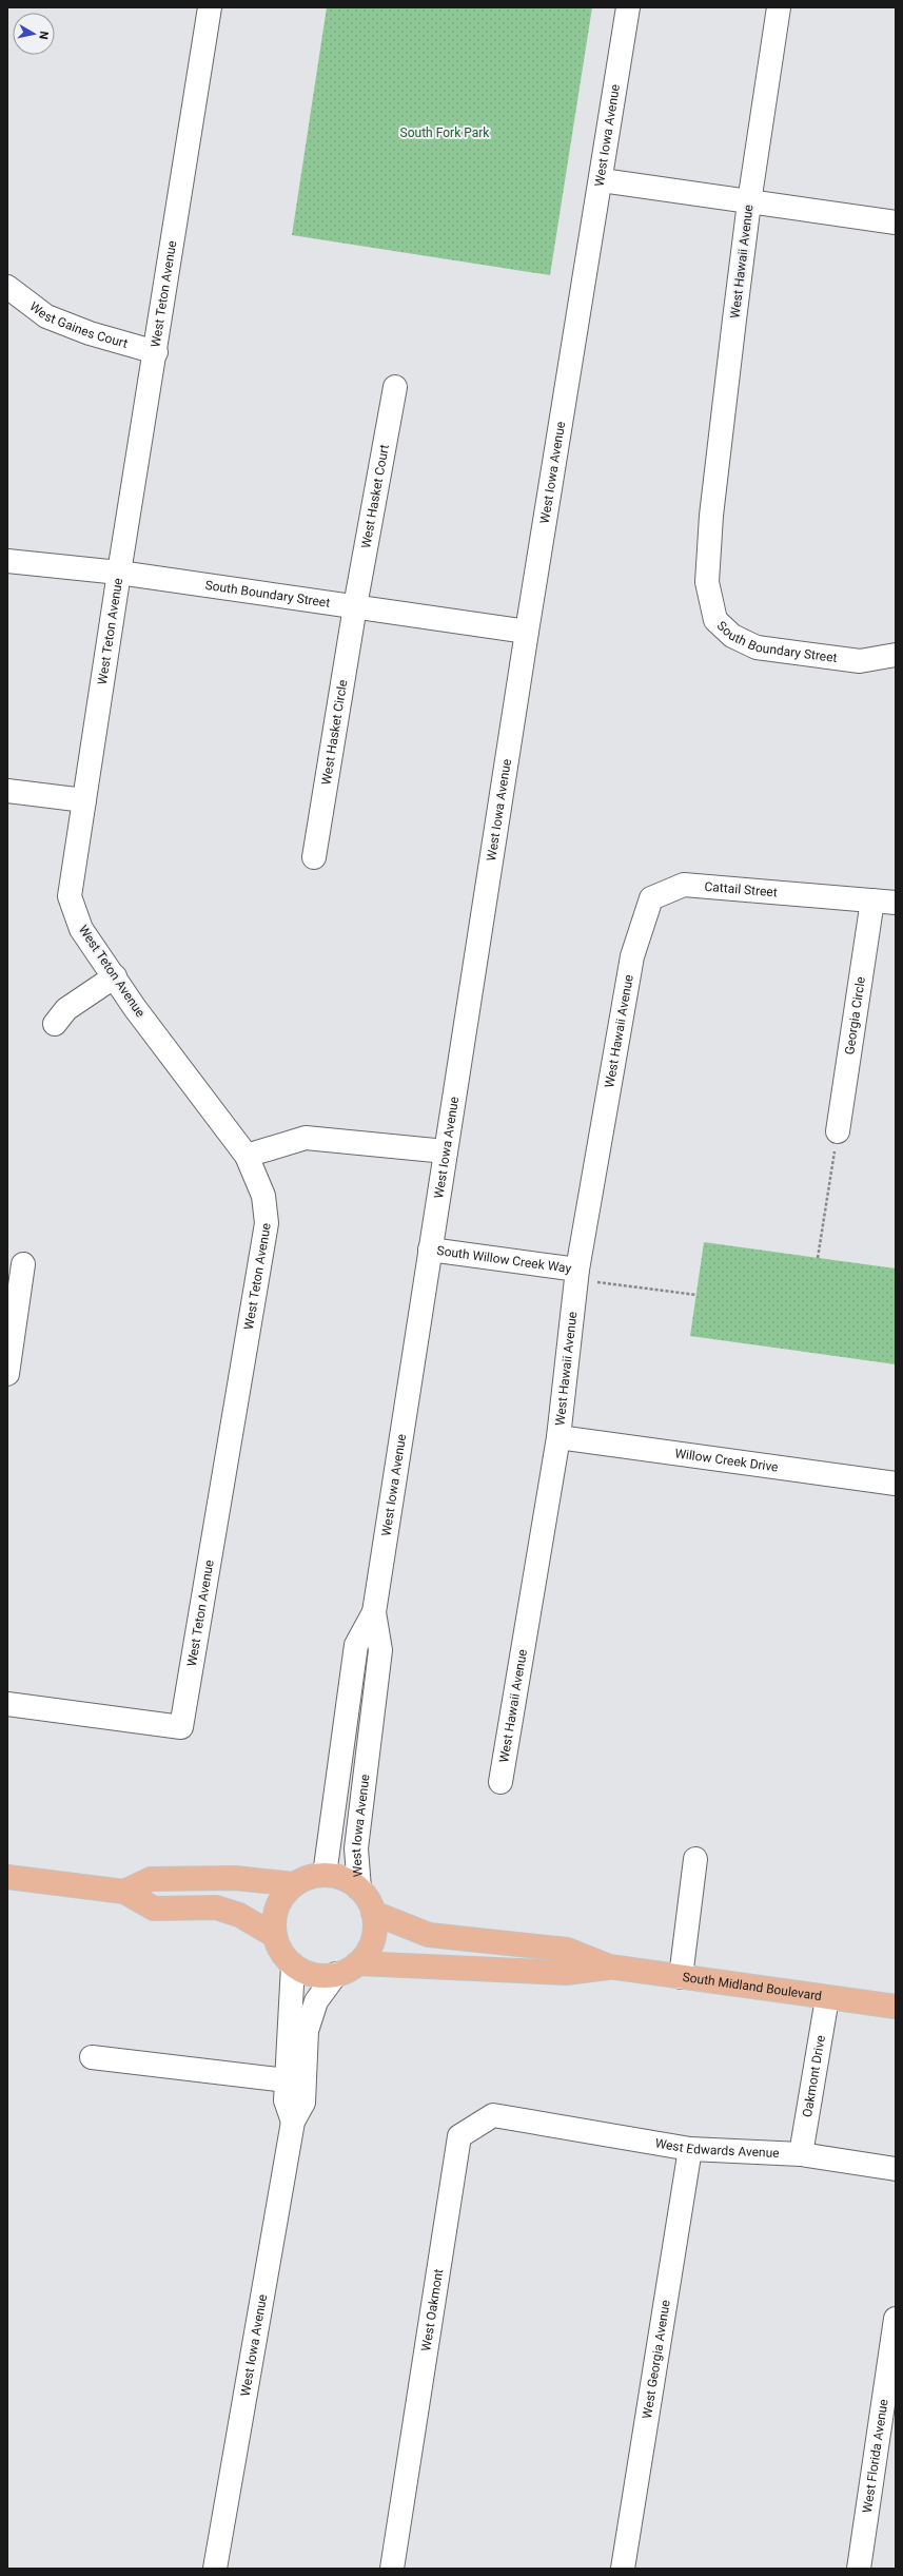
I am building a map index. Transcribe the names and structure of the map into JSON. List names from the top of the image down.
{
  "streets": {
    "main road": ["South Midland Boulevard"],
    "street": [
      "West Iowa Avenue",
      "West Hawaii Avenue",
      "West Teton Avenue",
      "West Gaines Court",
      "West Hasket Court",
      "South Boundary Street",
      "West Hasket Circle",
      "Cattail Street",
      "Georgia Circle",
      "South Willow Creek Way",
      "Willow Creek Drive",
      "Oakmont Drive",
      "West Edwards Avenue",
      "West Oakmont",
      "West Georgia Avenue",
      "West Florida Avenue"
    ]
  },
  "crossings": [
    ["West Iowa Avenue", "South Boundary Street"],
    ["West Iowa Avenue", "South Willow Creek Way"],
    ["West Iowa Avenue", "South Midland Boulevard"],
    ["West Hawaii Avenue", "South Boundary Street"],
    ["West Hawaii Avenue", "Cattail Street"],
    ["West Hawaii Avenue", "South Willow Creek Way"],
    ["West Hawaii Avenue", "Willow Creek Drive"],
    ["West Teton Avenue", "West Gaines Court"],
    ["West Teton Avenue", "South Boundary Street"],
    ["West Hasket Court", "South Boundary Street"],
    ["West Hasket Court", "West Hasket Circle"],
    ["South Boundary Street", "West Hasket Circle"],
    ["Cattail Street", "Georgia Circle"],
    ["South Midland Boulevard", "Oakmont Drive"],
    ["Oakmont Drive", "West Edwards Avenue"],
    ["West Edwards Avenue", "West Oakmont"],
    ["West Edwards Avenue", "West Georgia Avenue"]
  ],
  "parks": ["South Fork Park"],
  "north": "right"
}
